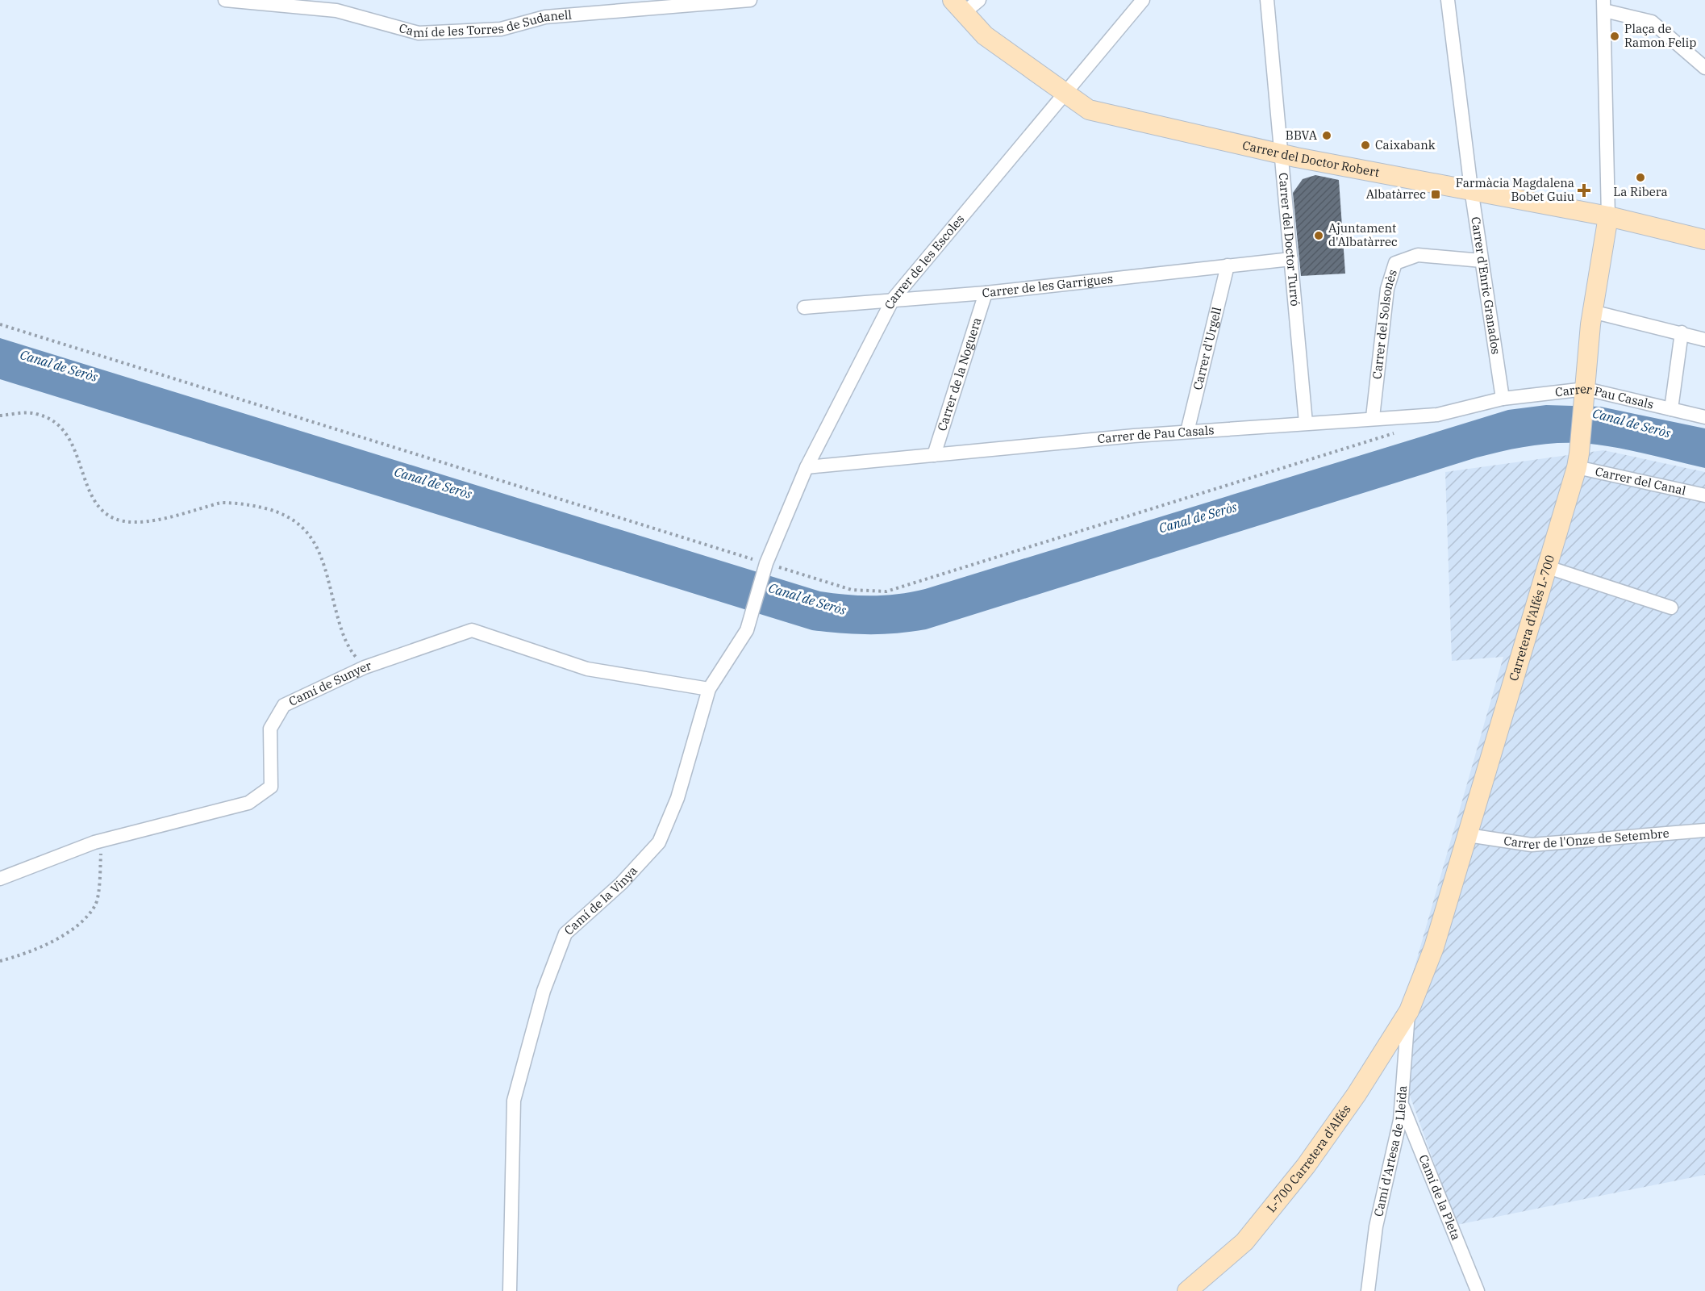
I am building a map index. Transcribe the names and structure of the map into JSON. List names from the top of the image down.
{
  "streets": {
    "street": [
      "Camí de les Torres de Sudanell",
      "Carrer del Doctor Robert",
      "Carrer del Doctor Turró",
      "Carrer de les Escoles",
      "Carrer de les Garrigues",
      "Carrer d'Enric Granados",
      "Carrer del Solsonès",
      "Carrer d'Urgell",
      "Carrer de la Noguera",
      "Carrer Pau Casals",
      "Carrer de Pau Casals",
      "Carrer del Canal",
      "Carretera d'Alfés L-700",
      "Camí de Sunyer",
      "Carrer de l'Onze de Setembre",
      "Camí de la Vinya",
      "Camí d'Artesa de Lleida",
      "L-700 Carretera d'Alfés",
      "Camí de la Pleta"
    ]
  },
  "crossings": [
    ["Carrer del Doctor Robert", "Carrer del Doctor Turró"],
    ["Carrer del Doctor Robert", "Carrer de les Escoles"],
    ["Carrer del Doctor Robert", "Carrer d'Enric Granados"],
    ["Carrer del Doctor Robert", "Carretera d'Alfés L-700"],
    ["Carrer del Doctor Turró", "Carrer de les Garrigues"],
    ["Carrer del Doctor Turró", "Carrer de Pau Casals"],
    ["Carrer de les Escoles", "Carrer de les Garrigues"],
    ["Carrer de les Escoles", "Carrer de Pau Casals"],
    ["Carrer de les Escoles", "Camí de la Vinya"],
    ["Carrer de les Garrigues", "Carrer d'Urgell"],
    ["Carrer de les Garrigues", "Carrer de la Noguera"],
    ["Carrer d'Enric Granados", "Carrer del Solsonès"],
    ["Carrer d'Enric Granados", "Carrer Pau Casals"],
    ["Carrer d'Enric Granados", "Carrer de Pau Casals"],
    ["Carrer del Solsonès", "Carrer de Pau Casals"],
    ["Carrer d'Urgell", "Carrer de Pau Casals"],
    ["Carrer de la Noguera", "Carrer de Pau Casals"],
    ["Carrer Pau Casals", "Carrer de Pau Casals"],
    ["Carrer Pau Casals", "Carretera d'Alfés L-700"],
    ["Carrer del Canal", "Carretera d'Alfés L-700"],
    ["Carretera d'Alfés L-700", "Carrer de l'Onze de Setembre"],
    ["Carretera d'Alfés L-700", "Camí d'Artesa de Lleida"],
    ["Carretera d'Alfés L-700", "L-700 Carretera d'Alfés"],
    ["Camí de Sunyer", "Camí de la Vinya"],
    ["Camí d'Artesa de Lleida", "L-700 Carretera d'Alfés"],
    ["Camí d'Artesa de Lleida", "Camí de la Pleta"]
  ],
  "water": ["Canal de Seròs"],
  "places": {
    "other": [
      "Plaça de Ramon Felip",
      "BBVA",
      "Caixabank",
      "La Ribera",
      "Ajuntament d'Albatàrrec"
    ],
    "health": ["Farmàcia Magdalena Bobet Guiu"],
    "transit": ["Albatàrrec"]
  }
}
